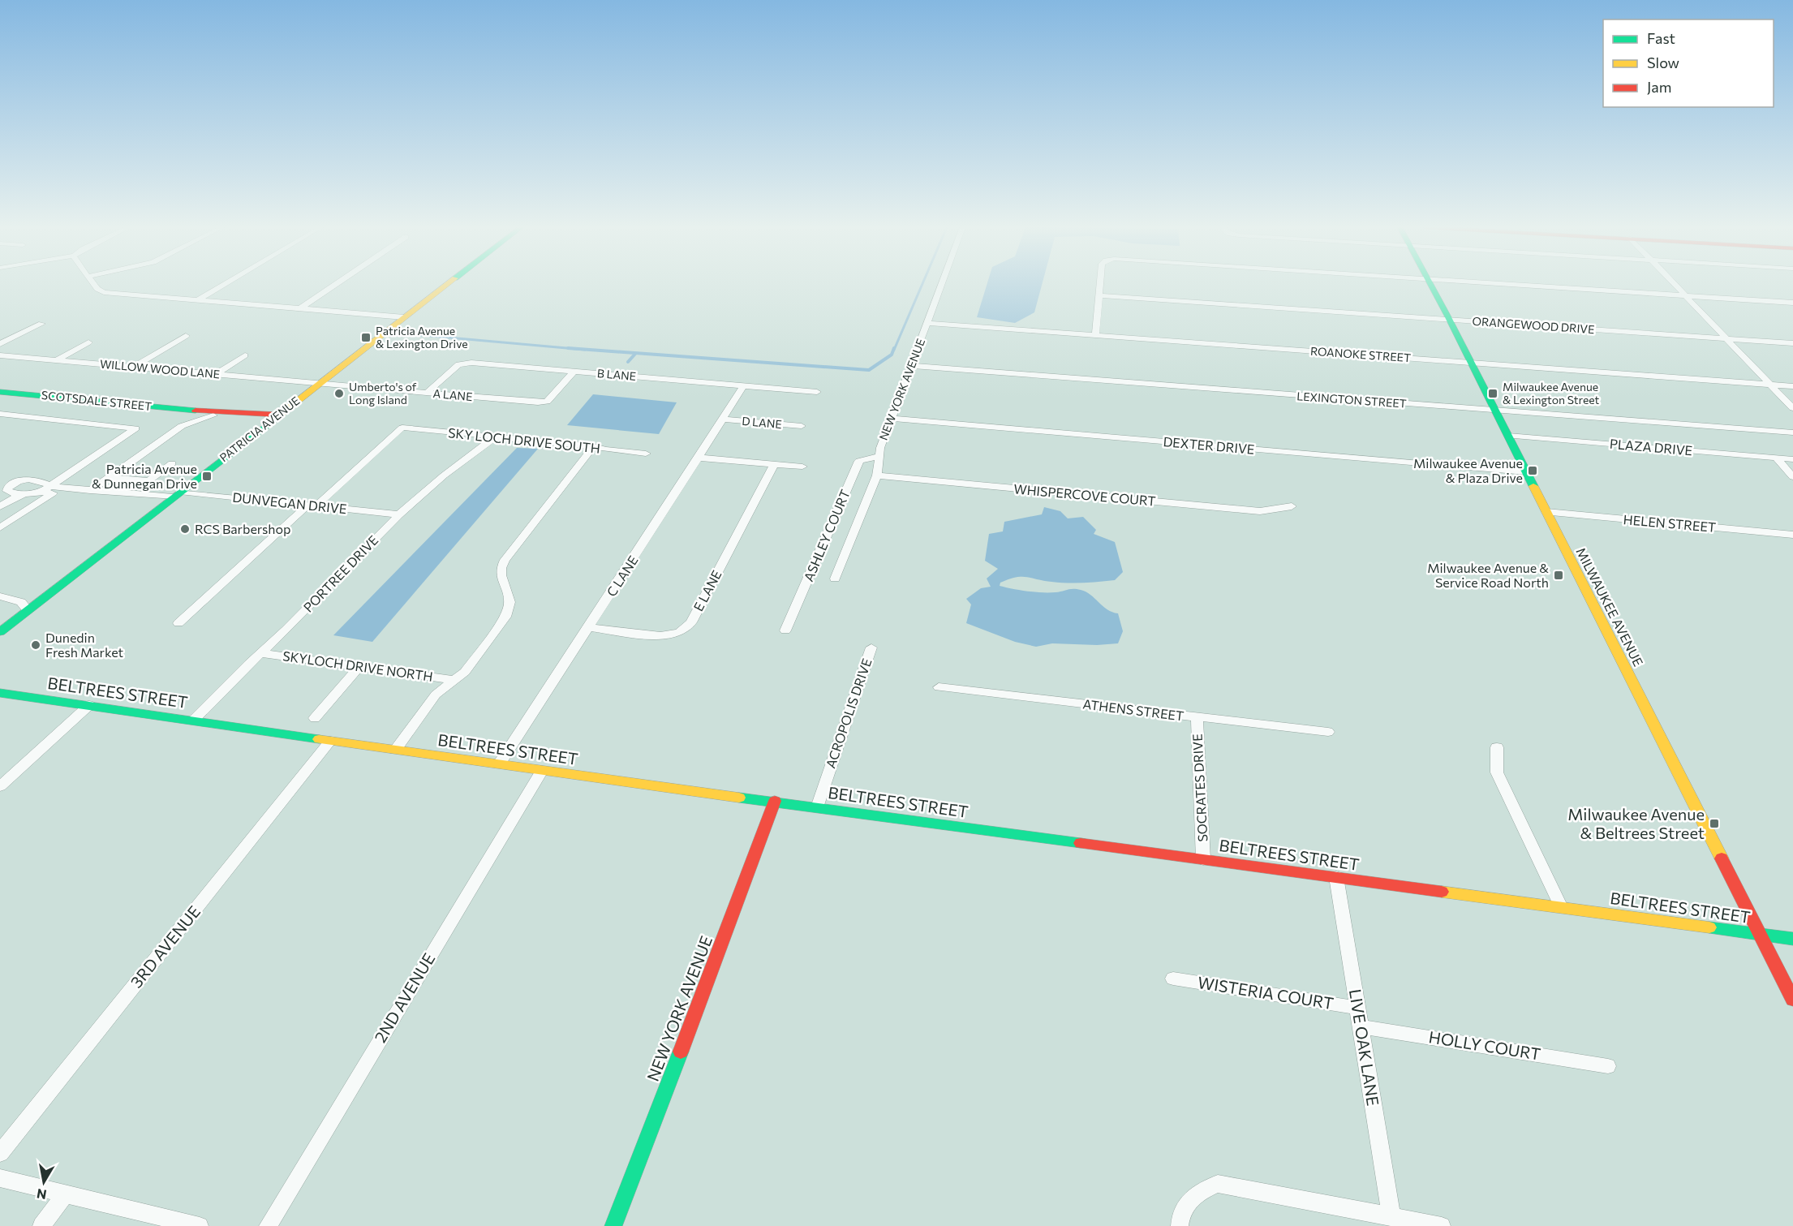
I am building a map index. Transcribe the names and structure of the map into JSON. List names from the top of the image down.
{
  "streets": {
    "street": [
      "ORANGEWOOD DRIVE",
      "ROANOKE STREET",
      "WILLOW WOOD LANE",
      "B LANE",
      "NEW YORK AVENUE",
      "A LANE",
      "LEXINGTON STREET",
      "SCOTSDALE STREET",
      "D LANE",
      "PATRICIA AVENUE",
      "SKY LOCH DRIVE SOUTH",
      "DEXTER DRIVE",
      "PLAZA DRIVE",
      "WHISPERCOVE COURT",
      "DUNVEGAN DRIVE",
      "HELEN STREET",
      "ASHLEY COURT",
      "PORTREE DRIVE",
      "C LANE",
      "E LANE",
      "MILWAUKEE AVENUE",
      "SKYLOCH DRIVE NORTH",
      "BELTREES STREET",
      "ATHENS STREET",
      "ACROPOLIS DRIVE",
      "SOCRATES DRIVE",
      "3RD AVENUE",
      "WISTERIA COURT",
      "2ND AVENUE",
      "HOLLY COURT",
      "LIVE OAK LANE"
    ]
  },
  "crossings": [
    ["ORANGEWOOD DRIVE", "MILWAUKEE AVENUE"],
    ["ROANOKE STREET", "NEW YORK AVENUE"],
    ["ROANOKE STREET", "MILWAUKEE AVENUE"],
    ["WILLOW WOOD LANE", "A LANE"],
    ["WILLOW WOOD LANE", "PATRICIA AVENUE"],
    ["B LANE", "A LANE"],
    ["B LANE", "C LANE"],
    ["NEW YORK AVENUE", "LEXINGTON STREET"],
    ["NEW YORK AVENUE", "DEXTER DRIVE"],
    ["NEW YORK AVENUE", "WHISPERCOVE COURT"],
    ["NEW YORK AVENUE", "ASHLEY COURT"],
    ["NEW YORK AVENUE", "BELTREES STREET"],
    ["A LANE", "PATRICIA AVENUE"],
    ["LEXINGTON STREET", "MILWAUKEE AVENUE"],
    ["SCOTSDALE STREET", "PATRICIA AVENUE"],
    ["D LANE", "C LANE"],
    ["PATRICIA AVENUE", "DUNVEGAN DRIVE"],
    ["SKY LOCH DRIVE SOUTH", "DUNVEGAN DRIVE"],
    ["SKY LOCH DRIVE SOUTH", "PORTREE DRIVE"],
    ["DEXTER DRIVE", "MILWAUKEE AVENUE"],
    ["PLAZA DRIVE", "MILWAUKEE AVENUE"],
    ["DUNVEGAN DRIVE", "PORTREE DRIVE"],
    ["HELEN STREET", "MILWAUKEE AVENUE"],
    ["PORTREE DRIVE", "SKYLOCH DRIVE NORTH"],
    ["PORTREE DRIVE", "BELTREES STREET"],
    ["C LANE", "E LANE"],
    ["C LANE", "BELTREES STREET"],
    ["MILWAUKEE AVENUE", "BELTREES STREET"],
    ["BELTREES STREET", "ACROPOLIS DRIVE"],
    ["BELTREES STREET", "SOCRATES DRIVE"],
    ["BELTREES STREET", "3RD AVENUE"],
    ["BELTREES STREET", "2ND AVENUE"],
    ["BELTREES STREET", "LIVE OAK LANE"],
    ["ATHENS STREET", "SOCRATES DRIVE"],
    ["WISTERIA COURT", "LIVE OAK LANE"],
    ["HOLLY COURT", "LIVE OAK LANE"]
  ],
  "places": {
    "transit": [
      "Patricia Avenue & Lexington Drive",
      "Milwaukee Avenue & Lexington Street",
      "Milwaukee Avenue & Plaza Drive",
      "Patricia Avenue & Dunnegan Drive",
      "Milwaukee Avenue & Service Road North",
      "Milwaukee Avenue & Beltrees Street"
    ],
    "other": ["Umberto's of Long Island", "RCS Barbershop", "Dunedin Fresh Market"]
  },
  "legend": ["Fast", "Slow", "Jam"],
  "north": "bottom"
}
